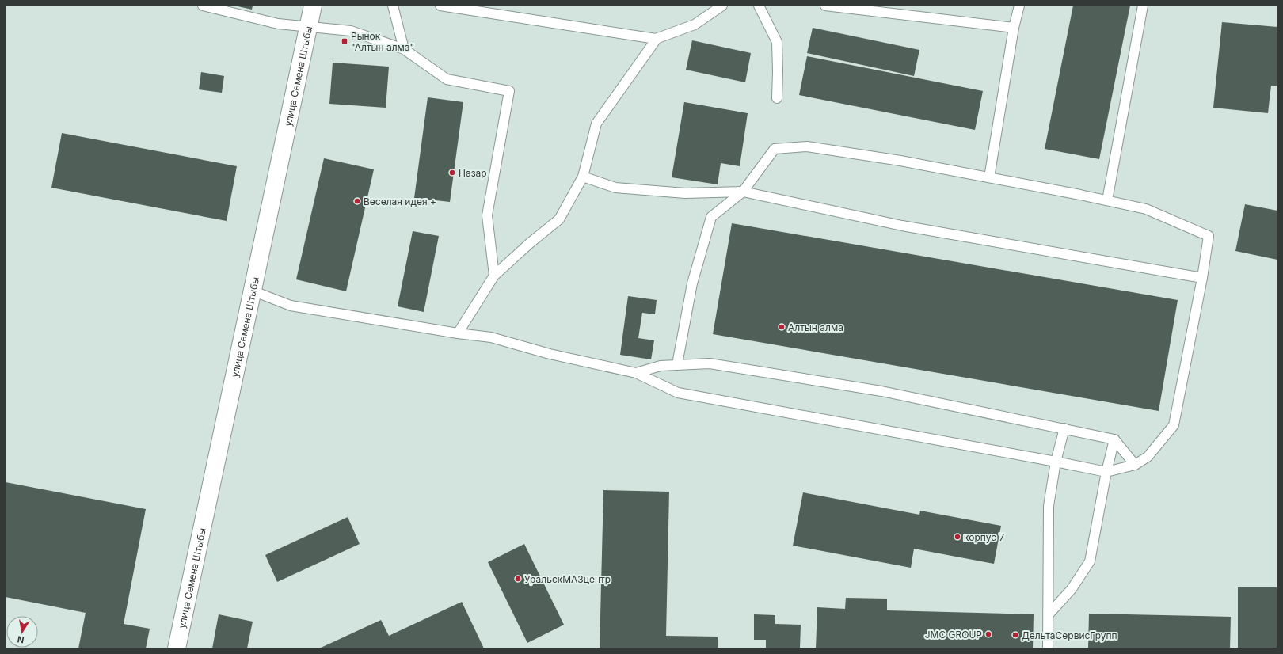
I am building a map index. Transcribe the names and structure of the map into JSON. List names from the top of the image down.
{
  "streets": {
    "street": ["улица Семена Штыбы"]
  },
  "places": {
    "transit": ["Рынок \"Алтын алма\""],
    "other": [
      "Назар",
      "Веселая идея +",
      "Алтын алма",
      "корпус 7",
      "УральскМАЗцентр",
      "JMC GROUP",
      "ДельтаСервисГрупп"
    ]
  },
  "north": "bottom"
}
